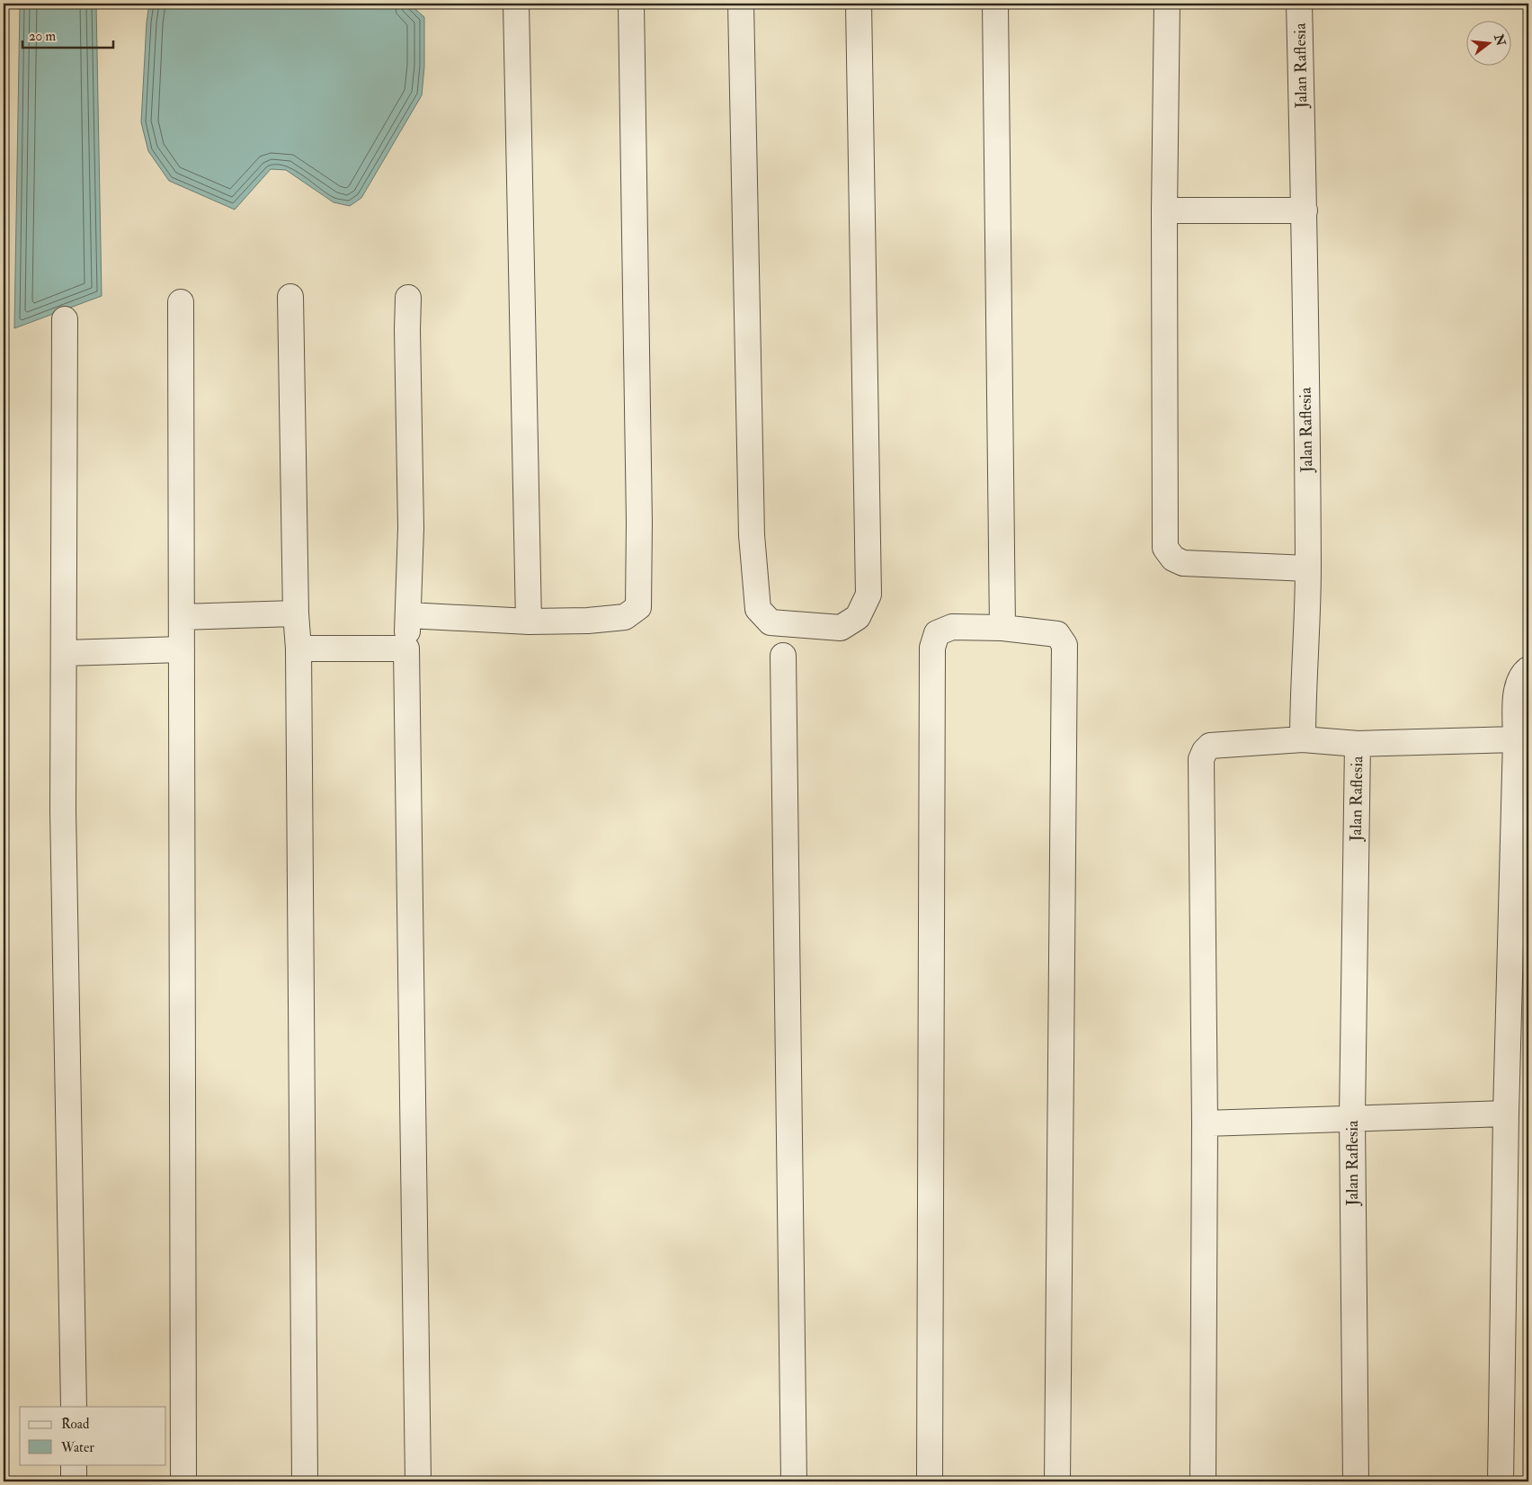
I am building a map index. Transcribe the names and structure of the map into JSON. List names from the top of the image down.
{
  "streets": {
    "street": ["Jalan Raflesia"]
  },
  "legend": ["Road", "Water"],
  "scale_bar": "20 m",
  "north": "right"
}
